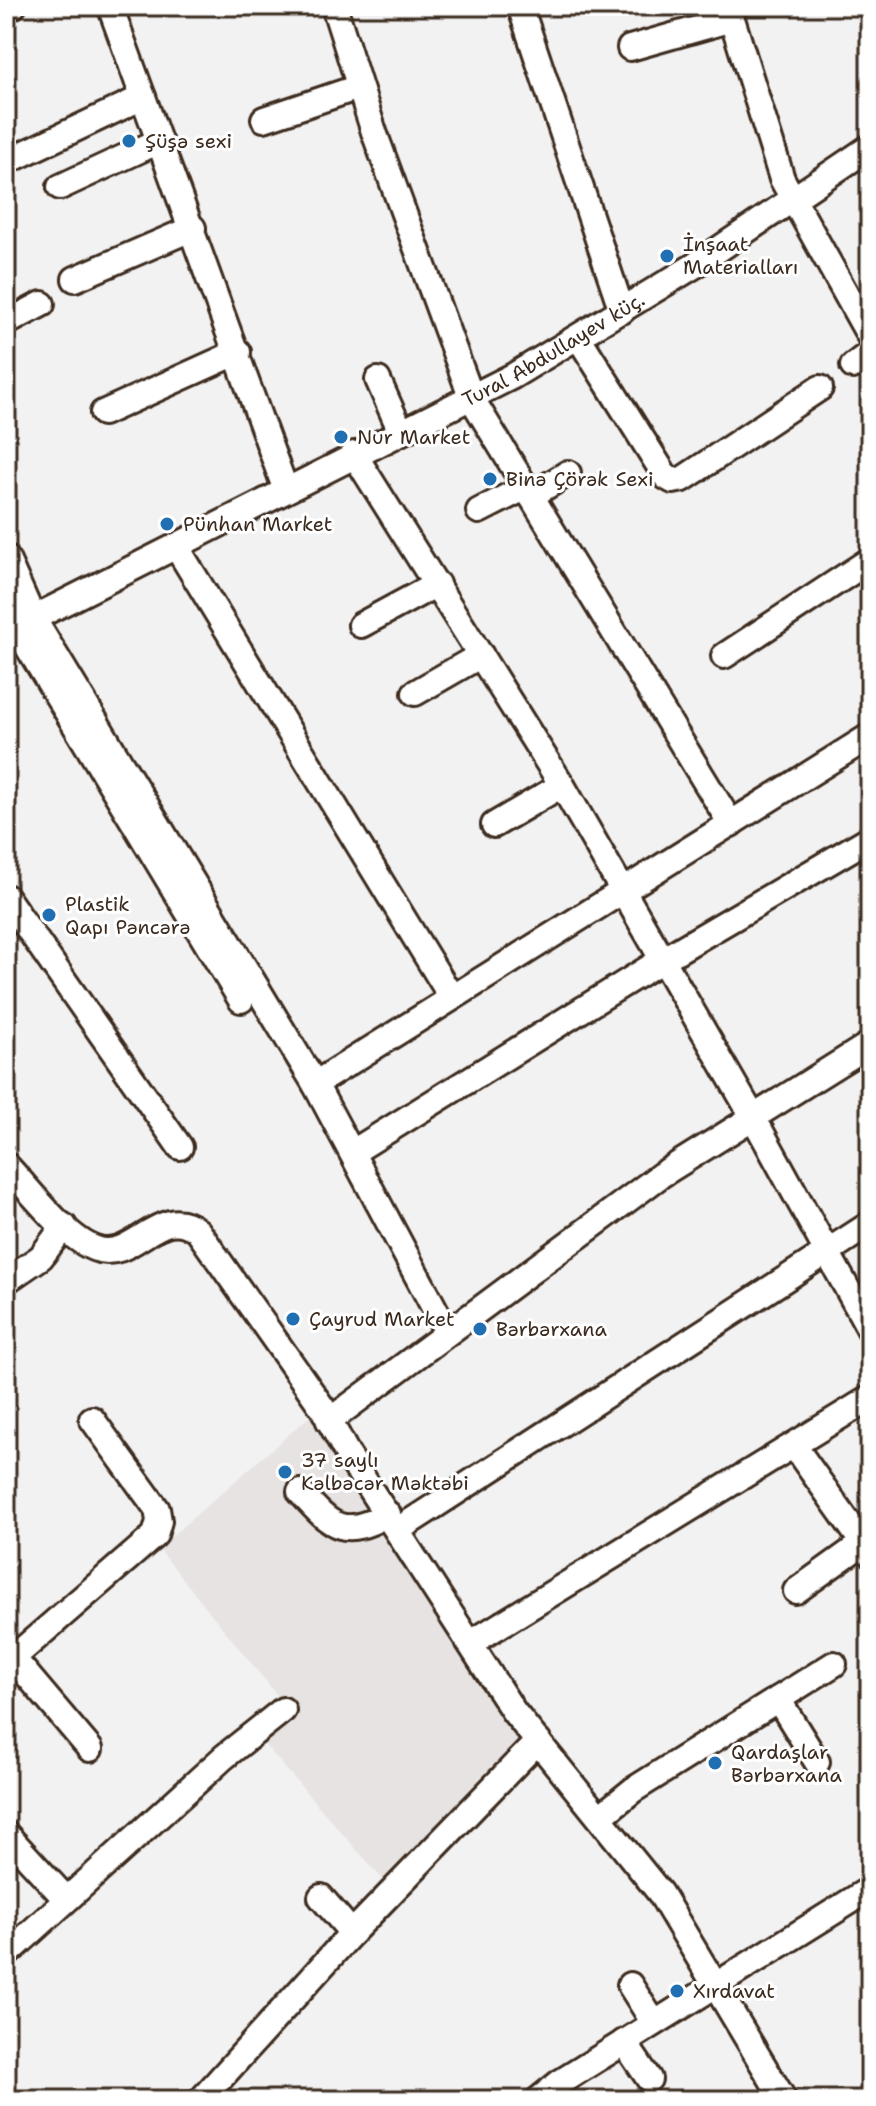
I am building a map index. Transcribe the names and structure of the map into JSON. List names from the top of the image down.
{
  "streets": {
    "street": ["Tural Abdullayev küç."]
  },
  "places": [
    "Şüşə sexi",
    "İnşaat Materialları",
    "Nur Market",
    "Binə Çörək Sexi",
    "Pünhan Market",
    "Plastik Qapı Pəncərə",
    "Çayrud Market",
    "Bərbərxana",
    "37 saylı Kəlbəcər Məktəbi",
    "Qardaşlar Bərbərxana",
    "Xırdavat"
  ]
}
